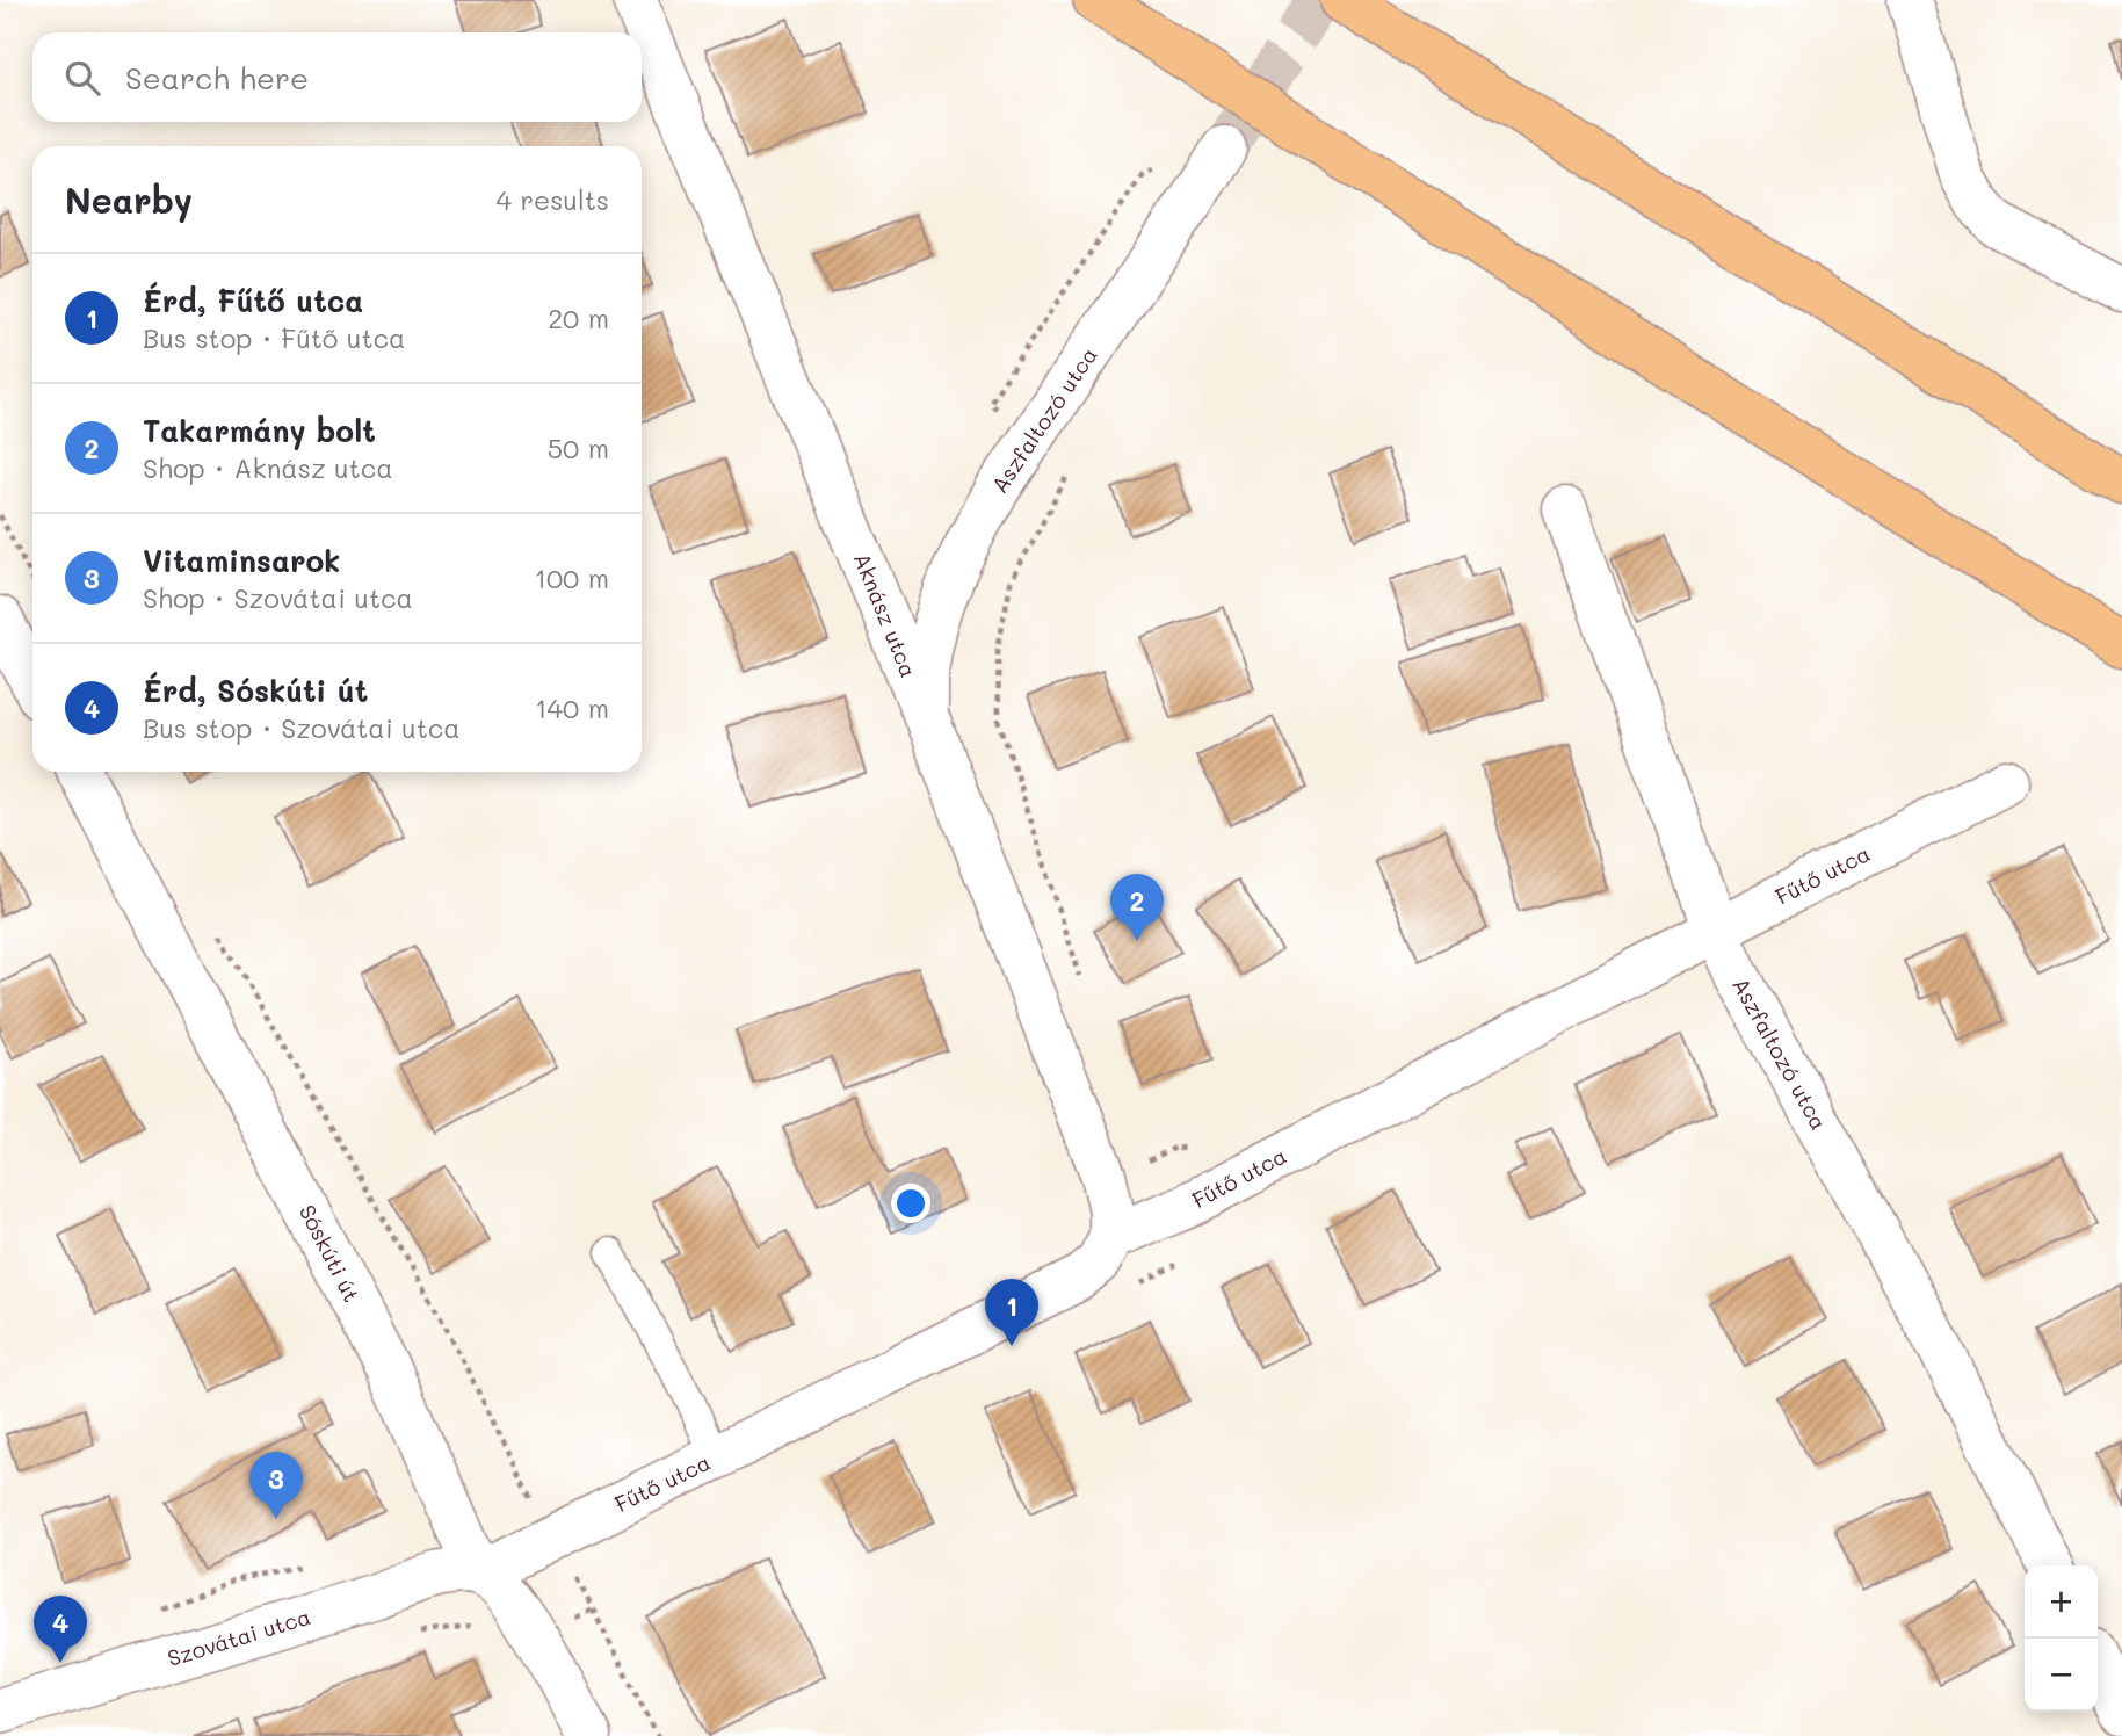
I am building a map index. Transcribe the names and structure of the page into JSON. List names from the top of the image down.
{
  "streets": {
    "street": [
      "Aszfaltozó utca",
      "Aknász utca",
      "Fűtő utca",
      "Sóskúti út",
      "Szovátai utca"
    ]
  },
  "crossings": [
    ["Aszfaltozó utca", "Aknász utca"],
    ["Aszfaltozó utca", "Fűtő utca"],
    ["Aknász utca", "Fűtő utca"],
    ["Fűtő utca", "Sóskúti út"],
    ["Fűtő utca", "Szovátai utca"],
    ["Sóskúti út", "Szovátai utca"]
  ],
  "page": {
    "search": "Search here",
    "heading": ["Nearby", "4 results"],
    "list": [
      {
        "mark": "1",
        "name": "Érd, Fűtő utca",
        "note": "Bus stop · Fűtő utca",
        "value": "20 m"
      },
      {
        "mark": "2",
        "name": "Takarmány bolt",
        "note": "Shop · Aknász utca",
        "value": "50 m"
      },
      {
        "mark": "3",
        "name": "Vitaminsarok",
        "note": "Shop · Szovátai utca",
        "value": "100 m"
      },
      {
        "mark": "4",
        "name": "Érd, Sóskúti út",
        "note": "Bus stop · Szovátai utca",
        "value": "140 m"
      }
    ],
    "pins": [
      "2",
      "1",
      "3",
      "4"
    ],
    "map_buttons": ["+", "−"]
  }
}
